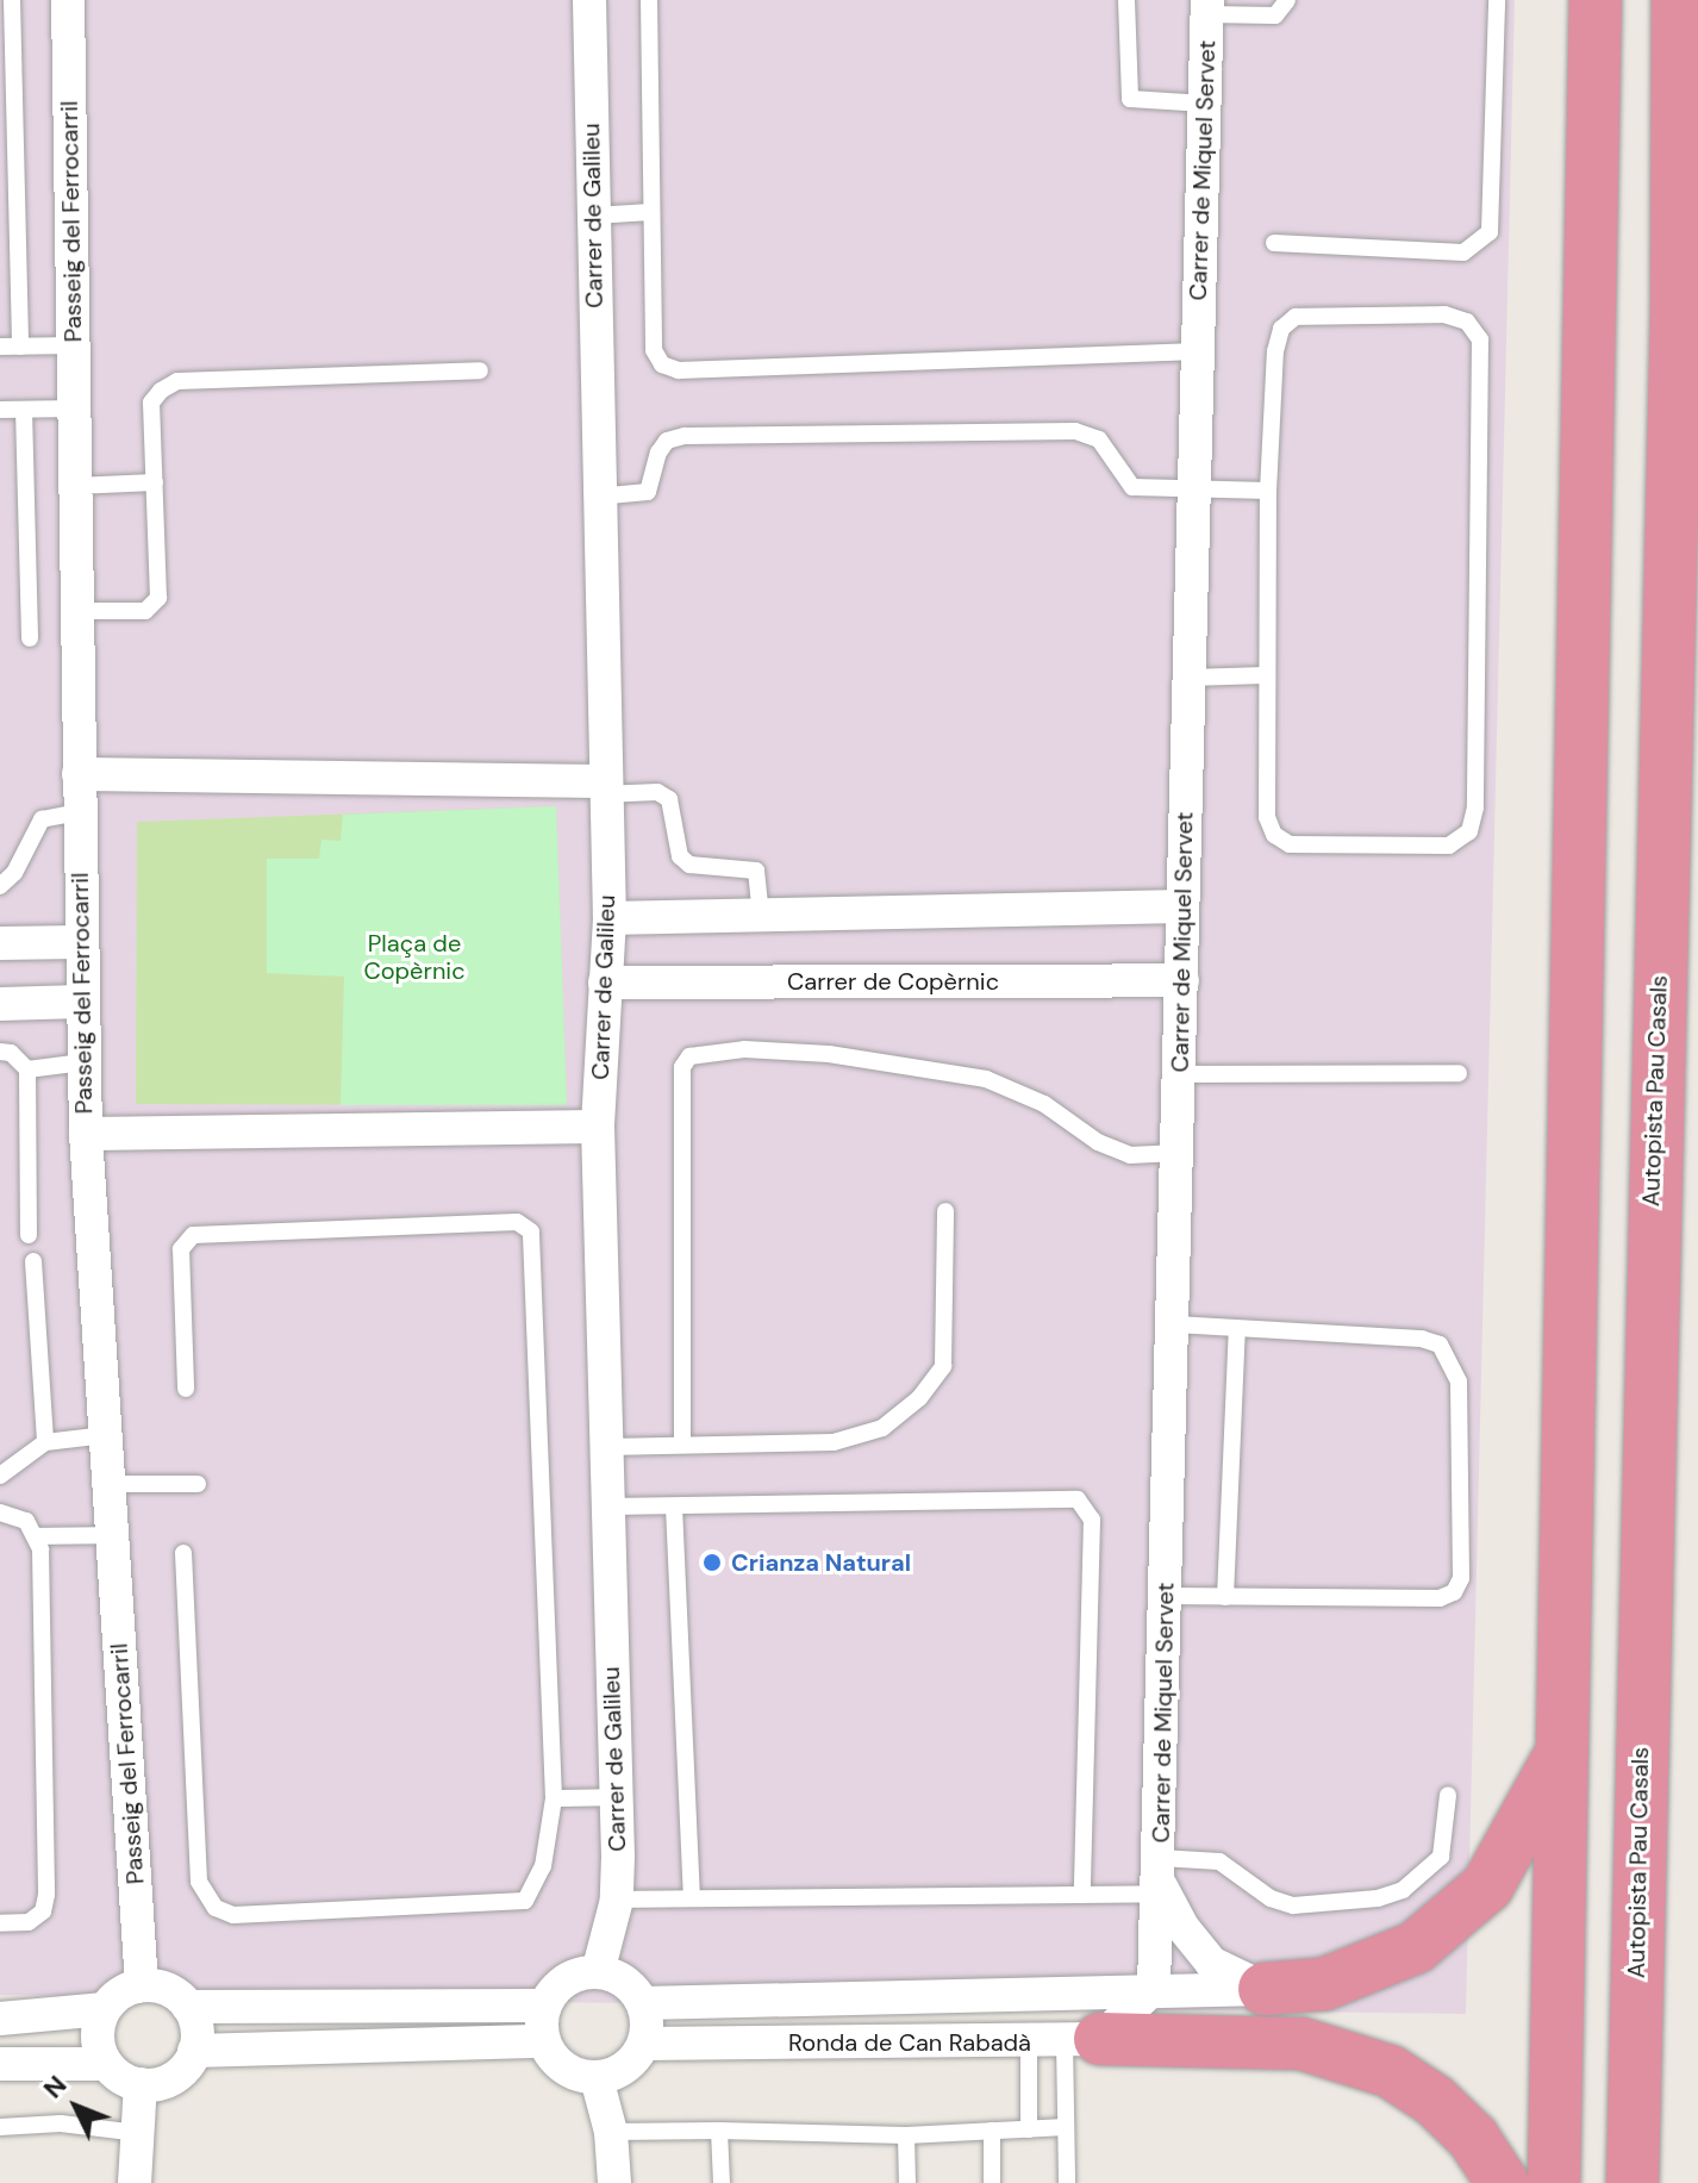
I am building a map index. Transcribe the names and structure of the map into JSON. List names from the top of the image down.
{
  "streets": {
    "highway": ["Autopista Pau Casals"],
    "street": [
      "Carrer de Miquel Servet",
      "Carrer de Galileu",
      "Passeig del Ferrocarril",
      "Carrer de Copèrnic",
      "Ronda de Can Rabadà"
    ]
  },
  "crossings": [
    ["Carrer de Miquel Servet", "Carrer de Copèrnic"],
    ["Carrer de Miquel Servet", "Ronda de Can Rabadà"],
    ["Carrer de Galileu", "Carrer de Copèrnic"],
    ["Carrer de Galileu", "Ronda de Can Rabadà"]
  ],
  "parks": ["Plaça de Copèrnic"],
  "places": ["Crianza Natural"],
  "north": "top left"
}
